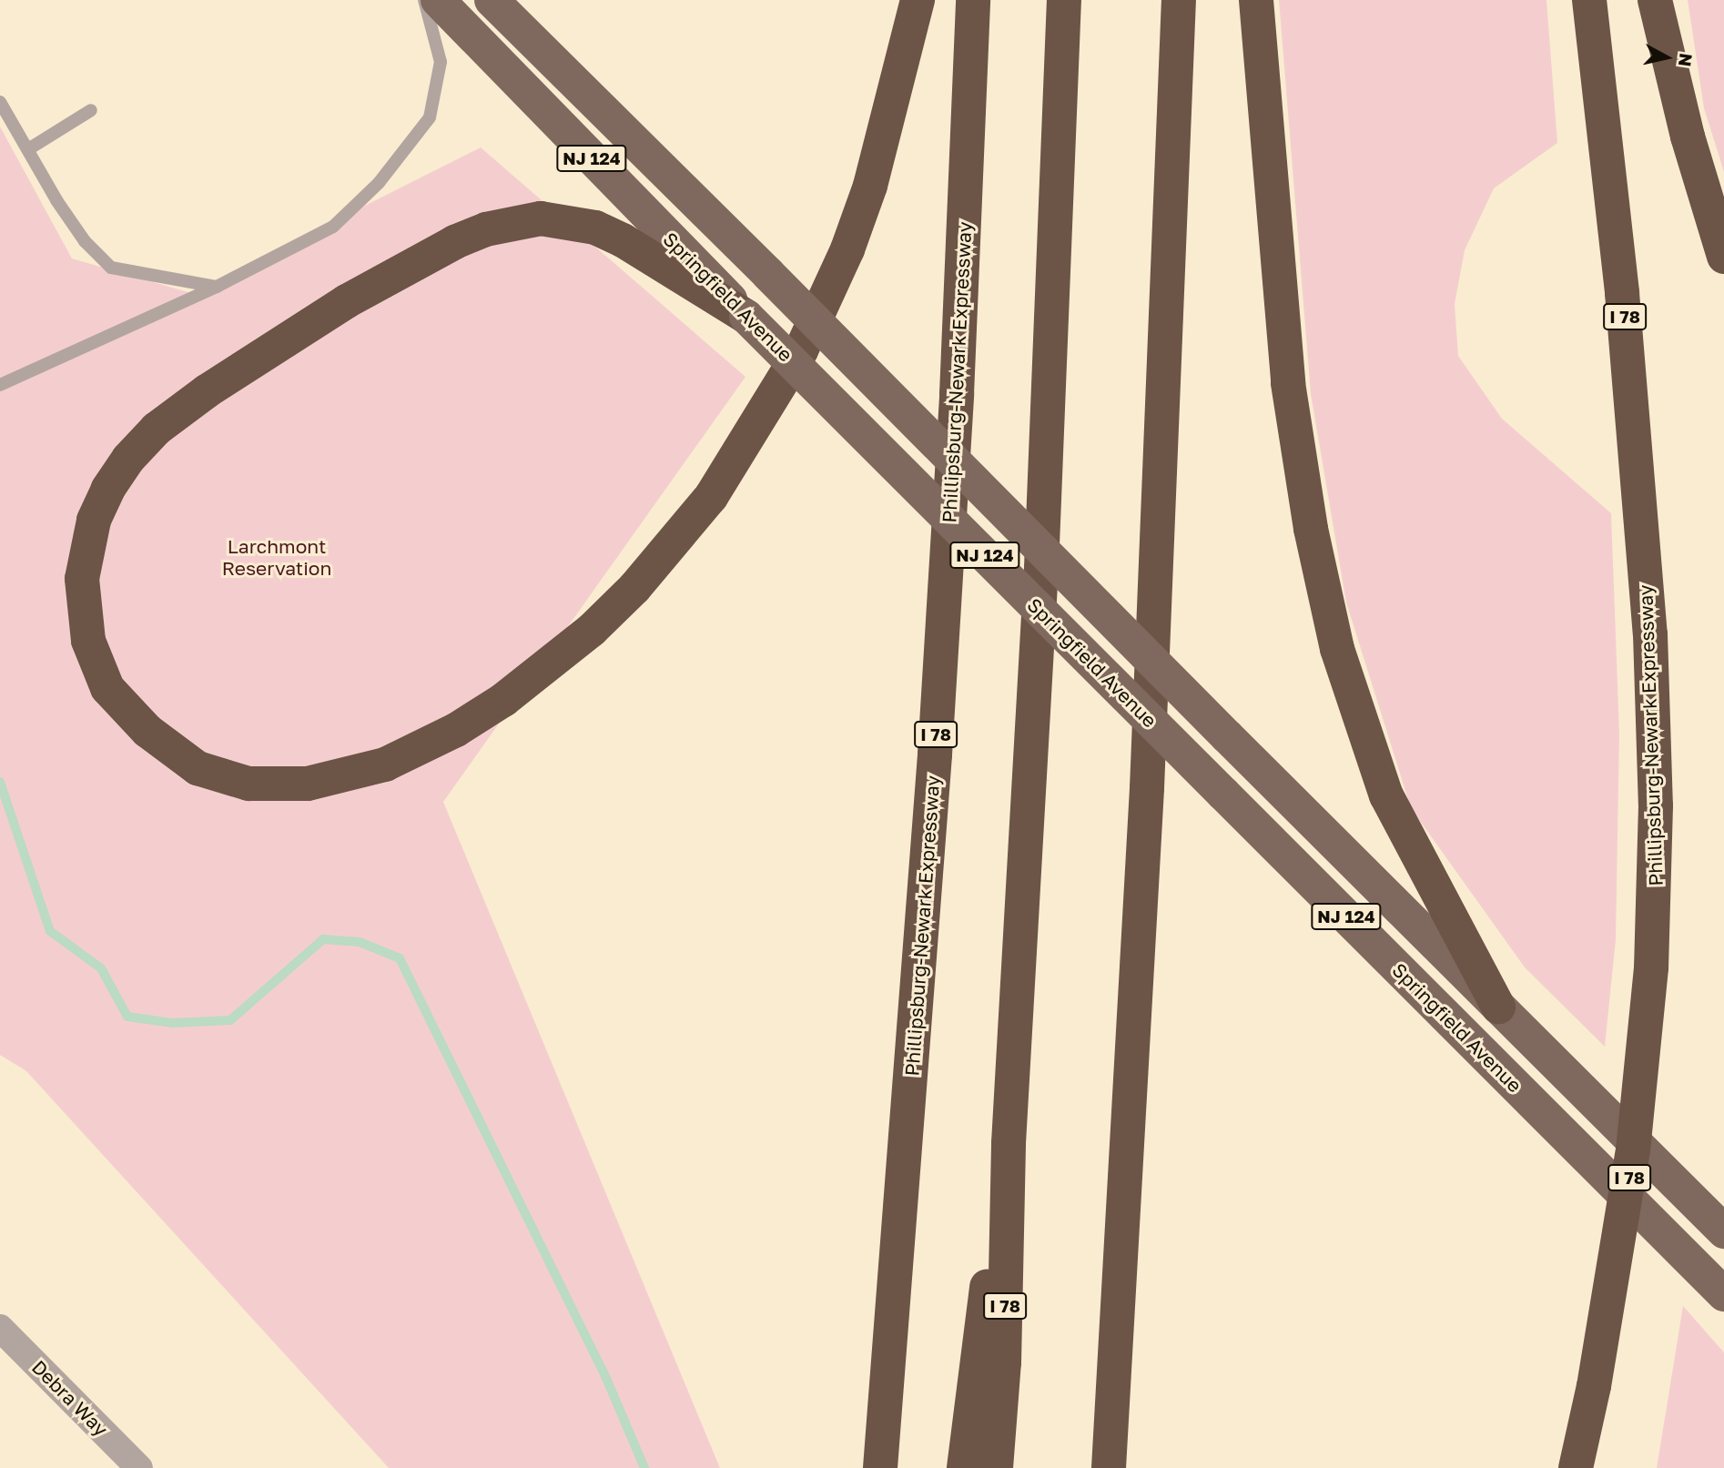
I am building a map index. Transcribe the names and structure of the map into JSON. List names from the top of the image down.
{
  "streets": {
    "highway": ["I 78", "Phillipsburg-Newark Expressway"],
    "main road": ["NJ 124", "Springfield Avenue"],
    "street": ["Debra Way"]
  },
  "parks": ["Larchmont Reservation"],
  "north": "right"
}
